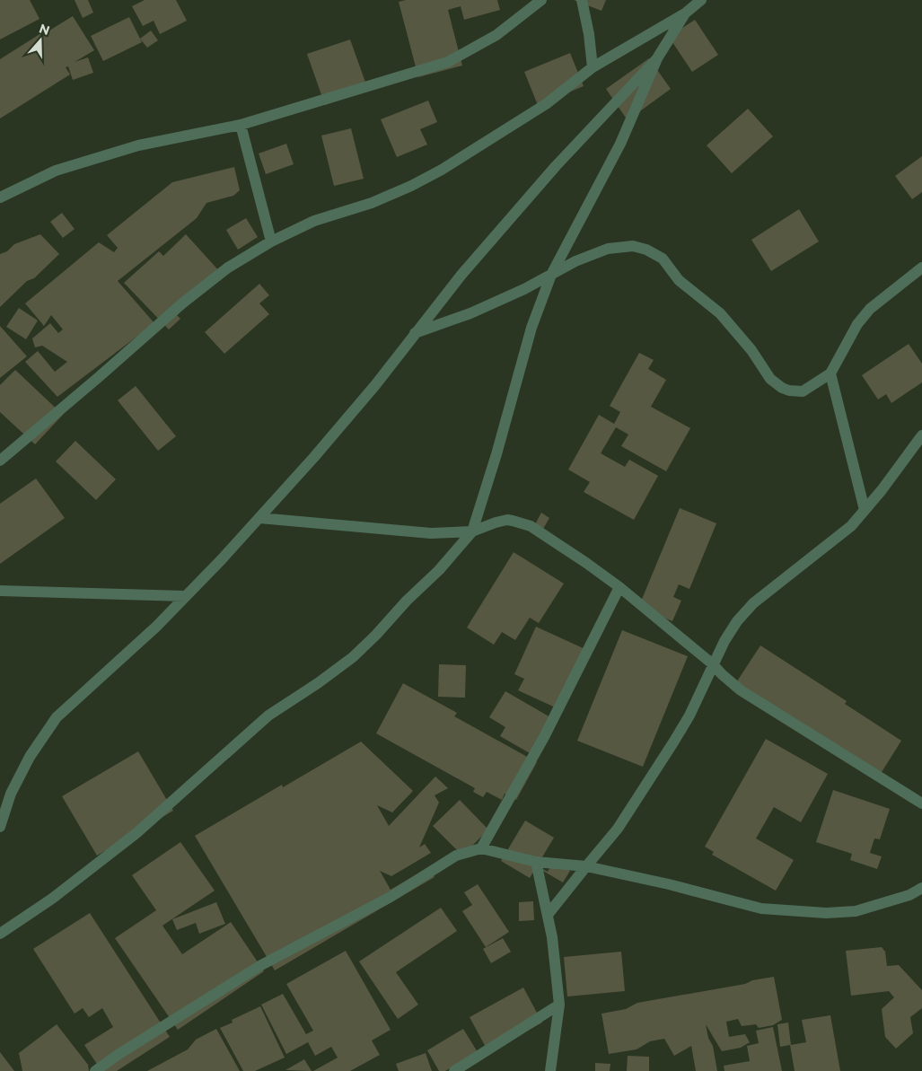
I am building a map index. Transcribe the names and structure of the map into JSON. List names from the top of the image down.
{
  "north": "top"
}
